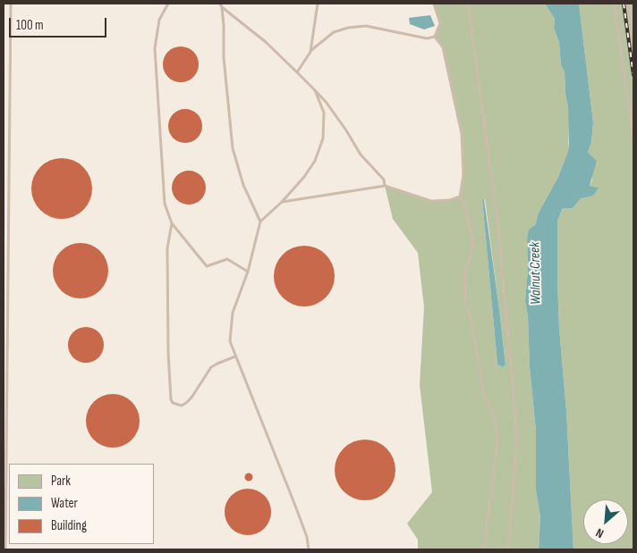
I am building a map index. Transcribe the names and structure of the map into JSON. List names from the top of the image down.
{
  "water": ["Walnut Creek"],
  "legend": ["Park", "Water", "Building"],
  "scale_bar": "100 m",
  "north": "bottom left"
}
